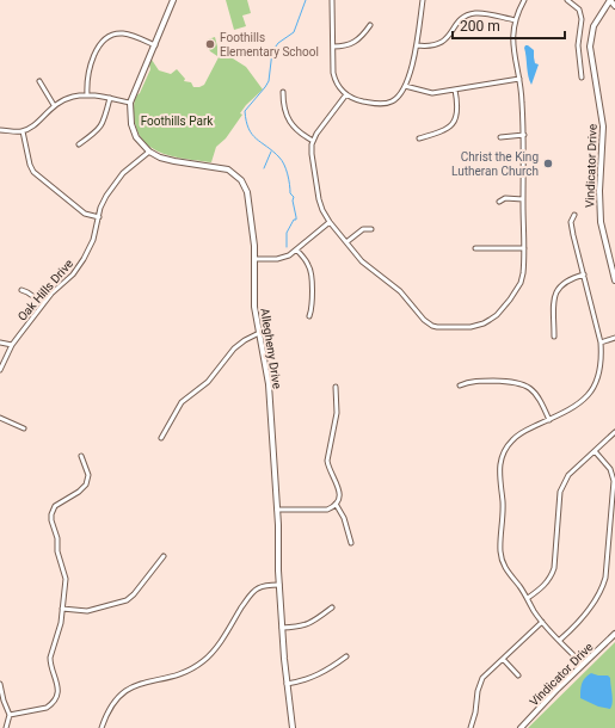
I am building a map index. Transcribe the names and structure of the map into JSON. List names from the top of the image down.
{
  "streets": {
    "street": ["Vindicator Drive", "Oak Hills Drive", "Allegheny Drive"]
  },
  "crossings": [
    ["Oak Hills Drive", "Allegheny Drive"]
  ],
  "parks": ["Foothills Park"],
  "places": ["Foothills Elementary School", "Christ the King Lutheran Church"],
  "scale_bar": "200 m"
}
